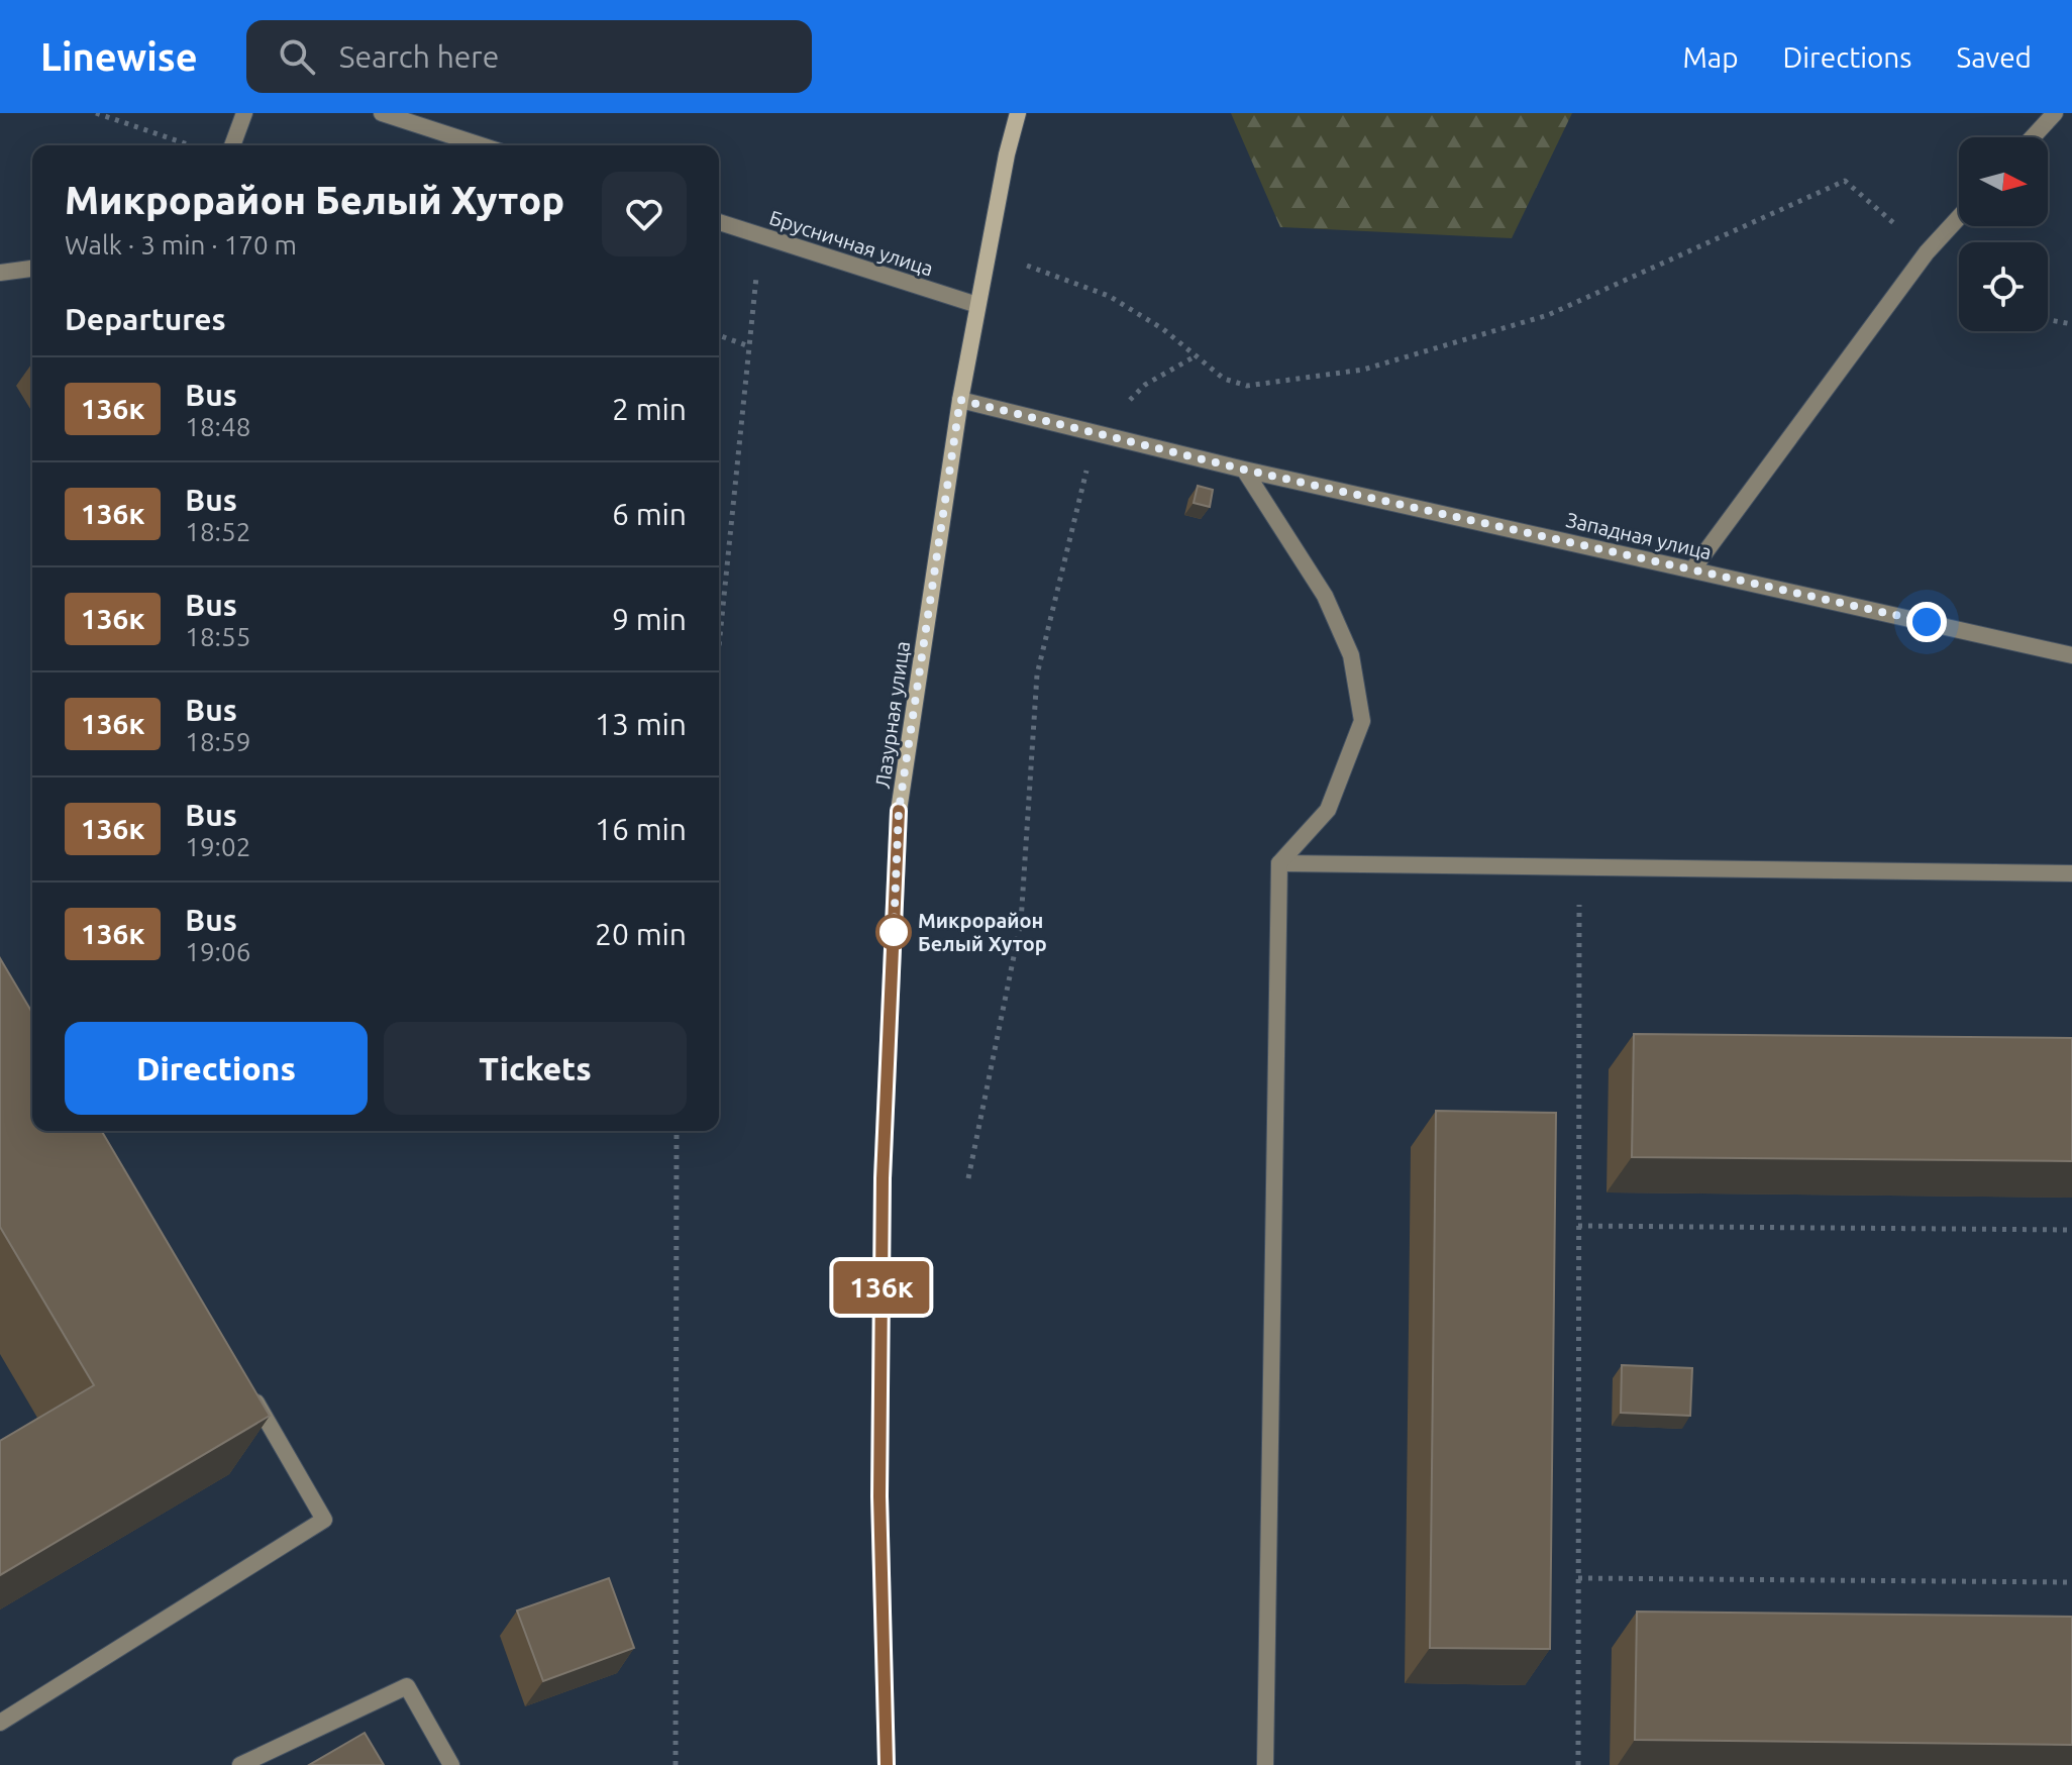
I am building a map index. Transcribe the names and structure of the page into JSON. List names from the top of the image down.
{
  "streets": {
    "street": ["Брусничная улица", "Западная улица", "Лазурная улица"]
  },
  "crossings": [
    ["Брусничная улица", "Лазурная улица"],
    ["Западная улица", "Лазурная улица"]
  ],
  "places": ["Микрорайон Белый Хутор"],
  "lines": ["bus line 136к"],
  "north": "right",
  "page": {
    "header": "Linewise",
    "search": "Search here",
    "nav": ["Map", "Directions", "Saved"],
    "on_map": "136к",
    "heading": [
      ["Микрорайон Белый Хутор", "Walk · 3 min · 170 m"],
      "Departures"
    ],
    "list": [
      {
        "mark": "136к",
        "name": "Bus",
        "note": "18:48",
        "value": "2 min"
      },
      {
        "mark": "136к",
        "name": "Bus",
        "note": "18:52",
        "value": "6 min"
      },
      {
        "mark": "136к",
        "name": "Bus",
        "note": "18:55",
        "value": "9 min"
      },
      {
        "mark": "136к",
        "name": "Bus",
        "note": "18:59",
        "value": "13 min"
      },
      {
        "mark": "136к",
        "name": "Bus",
        "note": "19:02",
        "value": "16 min"
      },
      {
        "mark": "136к",
        "name": "Bus",
        "note": "19:06",
        "value": "20 min"
      }
    ],
    "buttons": ["Directions", "Tickets"]
  }
}
